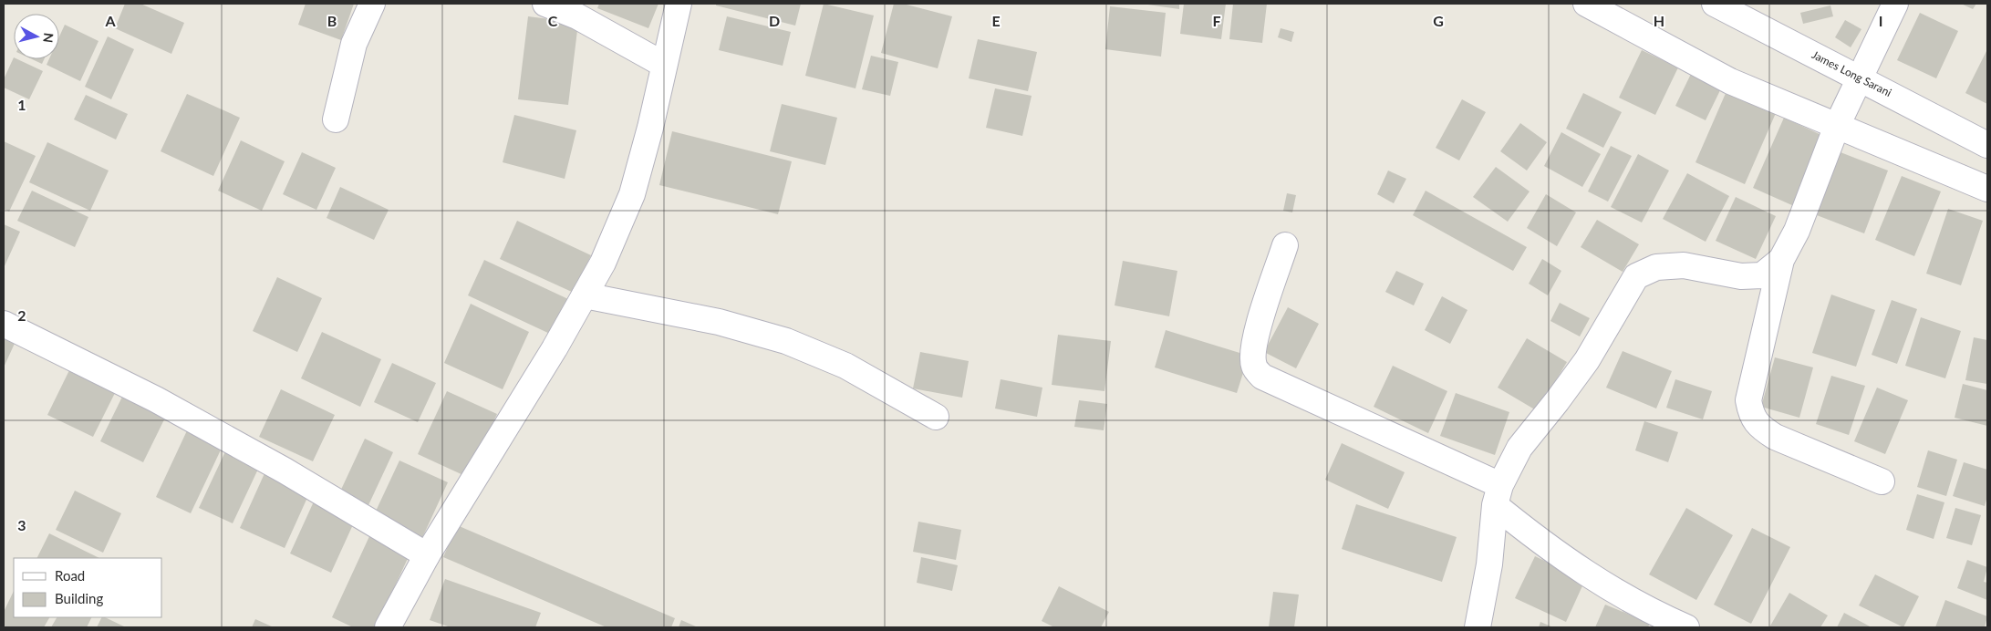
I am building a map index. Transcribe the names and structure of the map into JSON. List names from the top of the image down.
{
  "streets": {
    "street": ["James Long Sarani"]
  },
  "legend": ["Road", "Building"],
  "north": "right",
  "grid": {
    "columns": [
      "A",
      "B",
      "C",
      "D",
      "E",
      "F",
      "G",
      "H",
      "I"
    ],
    "rows": ["1", "2", "3"]
  }
}
